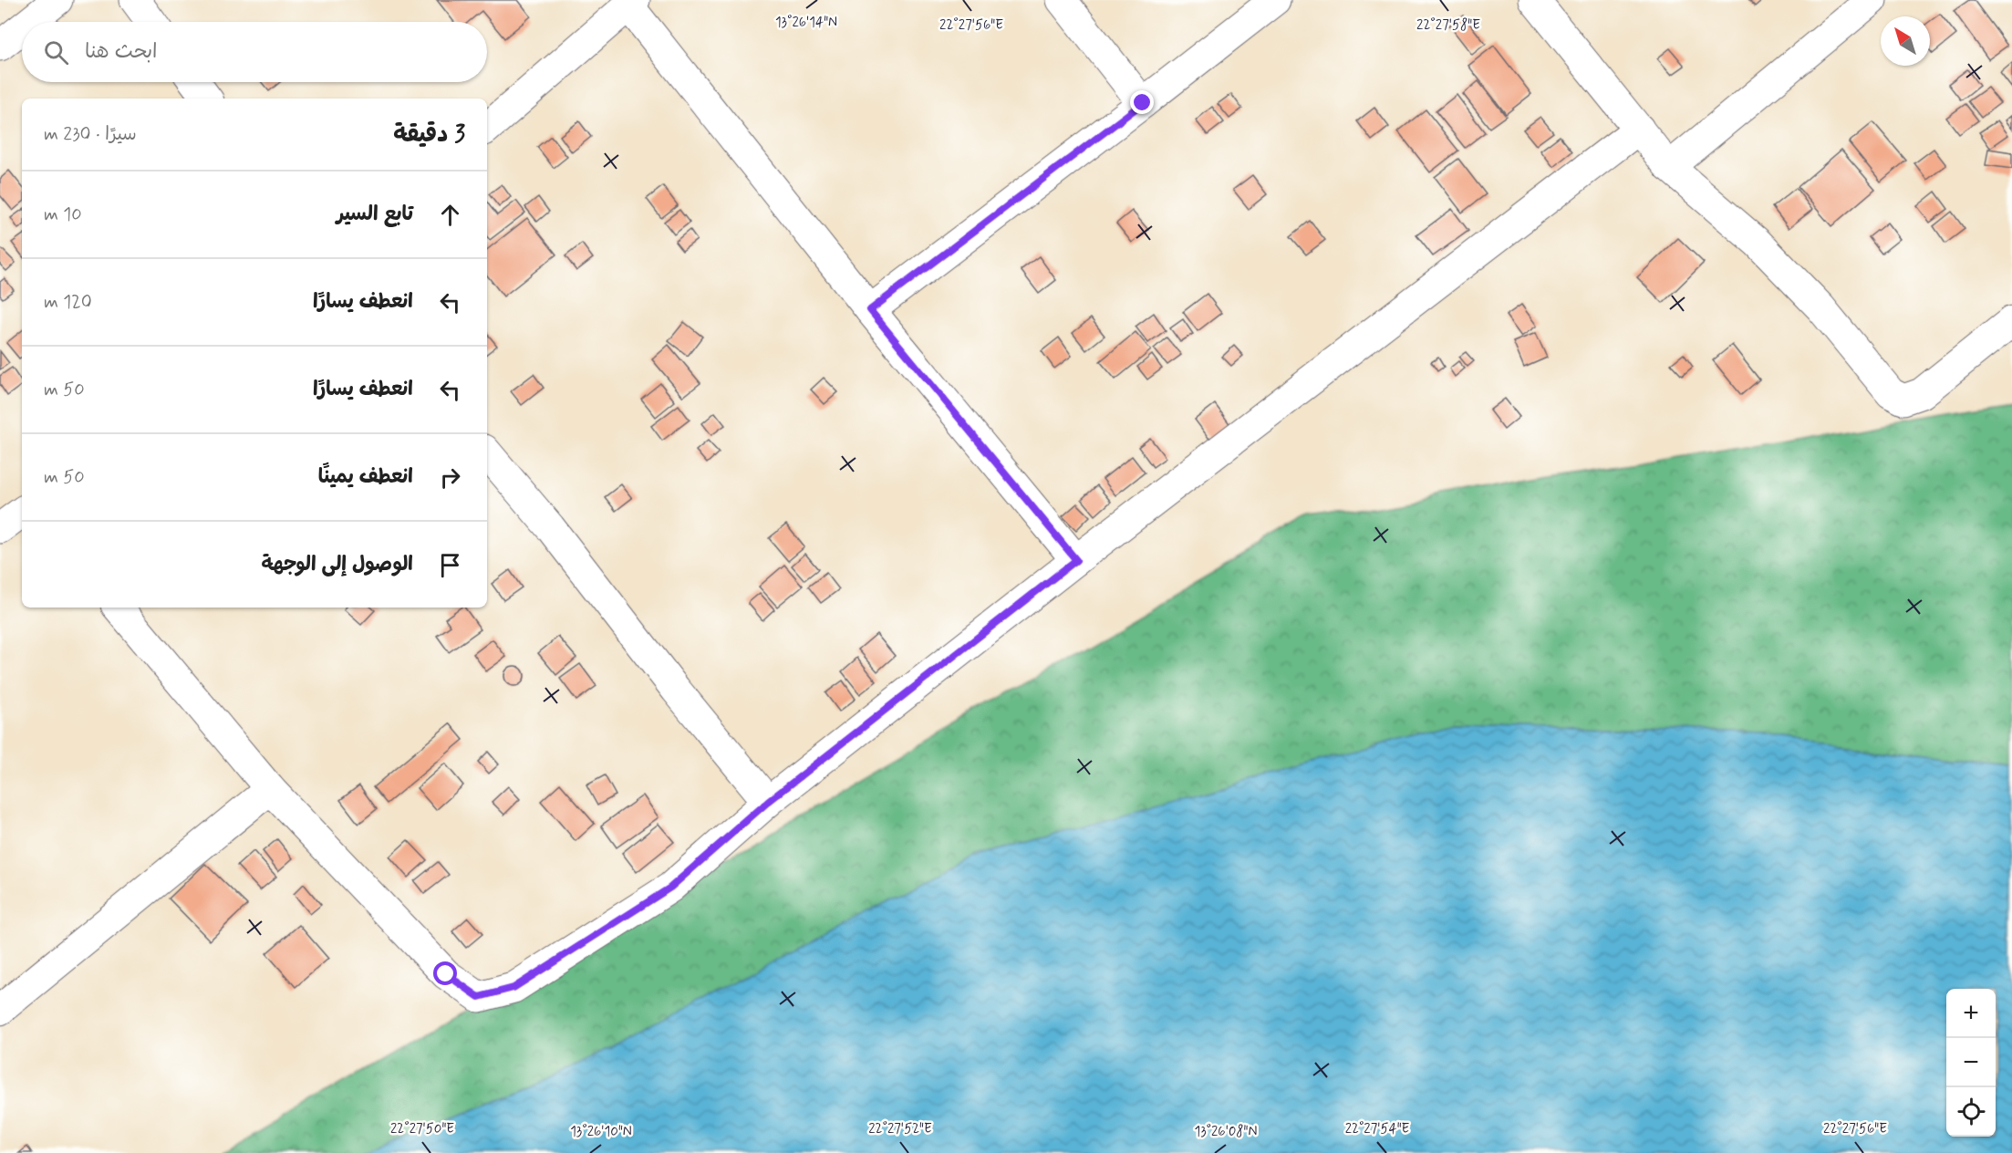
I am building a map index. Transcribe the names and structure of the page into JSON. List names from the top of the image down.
{
  "north": "top left",
  "page": {
    "search": "ابحث هنا",
    "heading": ["3 دقيقة", "سيرًا · 230 m"],
    "list": [
      ["تابع السير", "10 m"],
      ["انعطف يسارًا", "120 m"],
      ["انعطف يسارًا", "50 m"],
      ["انعطف يمينًا", "50 m"],
      "الوصول إلى الوجهة"
    ],
    "map_buttons": ["+", "−"]
  },
  "coordinates": [
    "13°26'14\"N",
    "22°27'56\"E",
    "22°27'58\"E",
    "22°27'50\"E",
    "22°27'52\"E",
    "22°27'54\"E",
    "13°26'10\"N",
    "13°26'08\"N"
  ]
}
